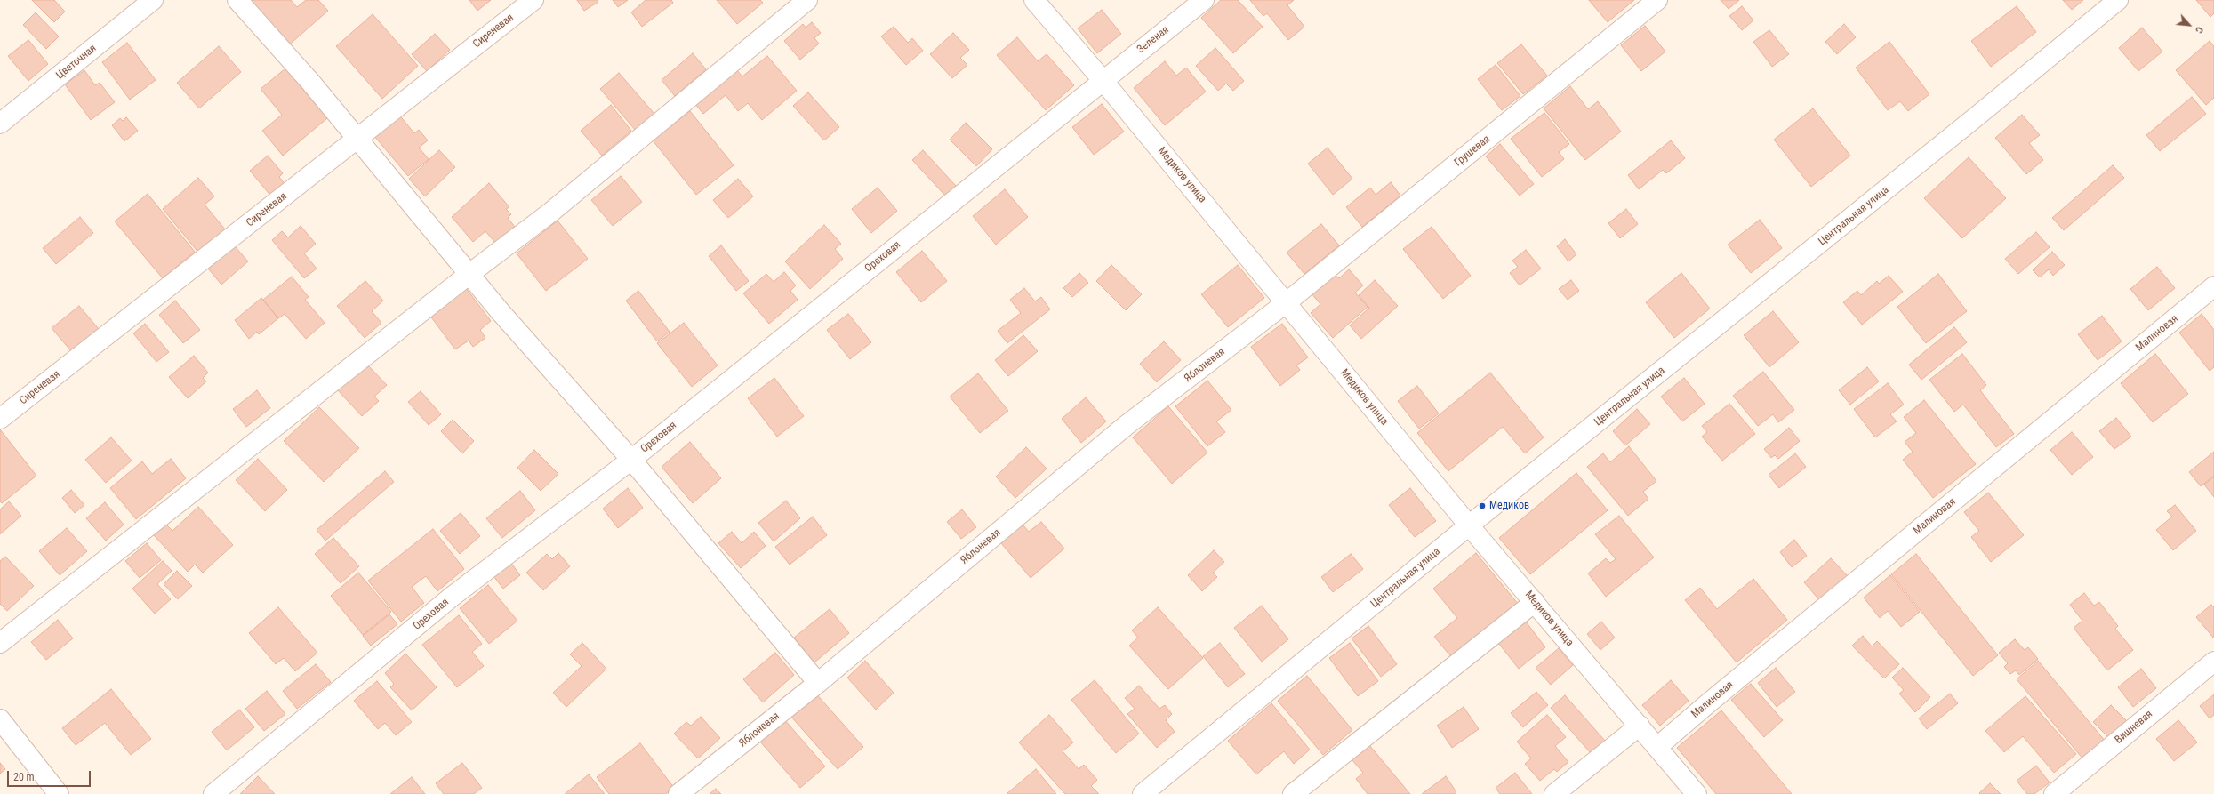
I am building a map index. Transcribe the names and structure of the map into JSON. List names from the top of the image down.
{
  "streets": {
    "street": [
      "Сиреневая",
      "Зеленая",
      "Цветочная",
      "Грушевая",
      "Медиков улица",
      "Центральная улица",
      "Ореховая",
      "Малиновая",
      "Яблоневая",
      "Вишневая"
    ]
  },
  "crossings": [
    ["Зеленая", "Медиков улица"],
    ["Зеленая", "Ореховая"],
    ["Грушевая", "Медиков улица"],
    ["Грушевая", "Яблоневая"],
    ["Медиков улица", "Центральная улица"],
    ["Медиков улица", "Ореховая"],
    ["Медиков улица", "Малиновая"],
    ["Медиков улица", "Яблоневая"]
  ],
  "places": ["Медиков"],
  "scale_bar": "20 m",
  "north": "bottom right"
}
